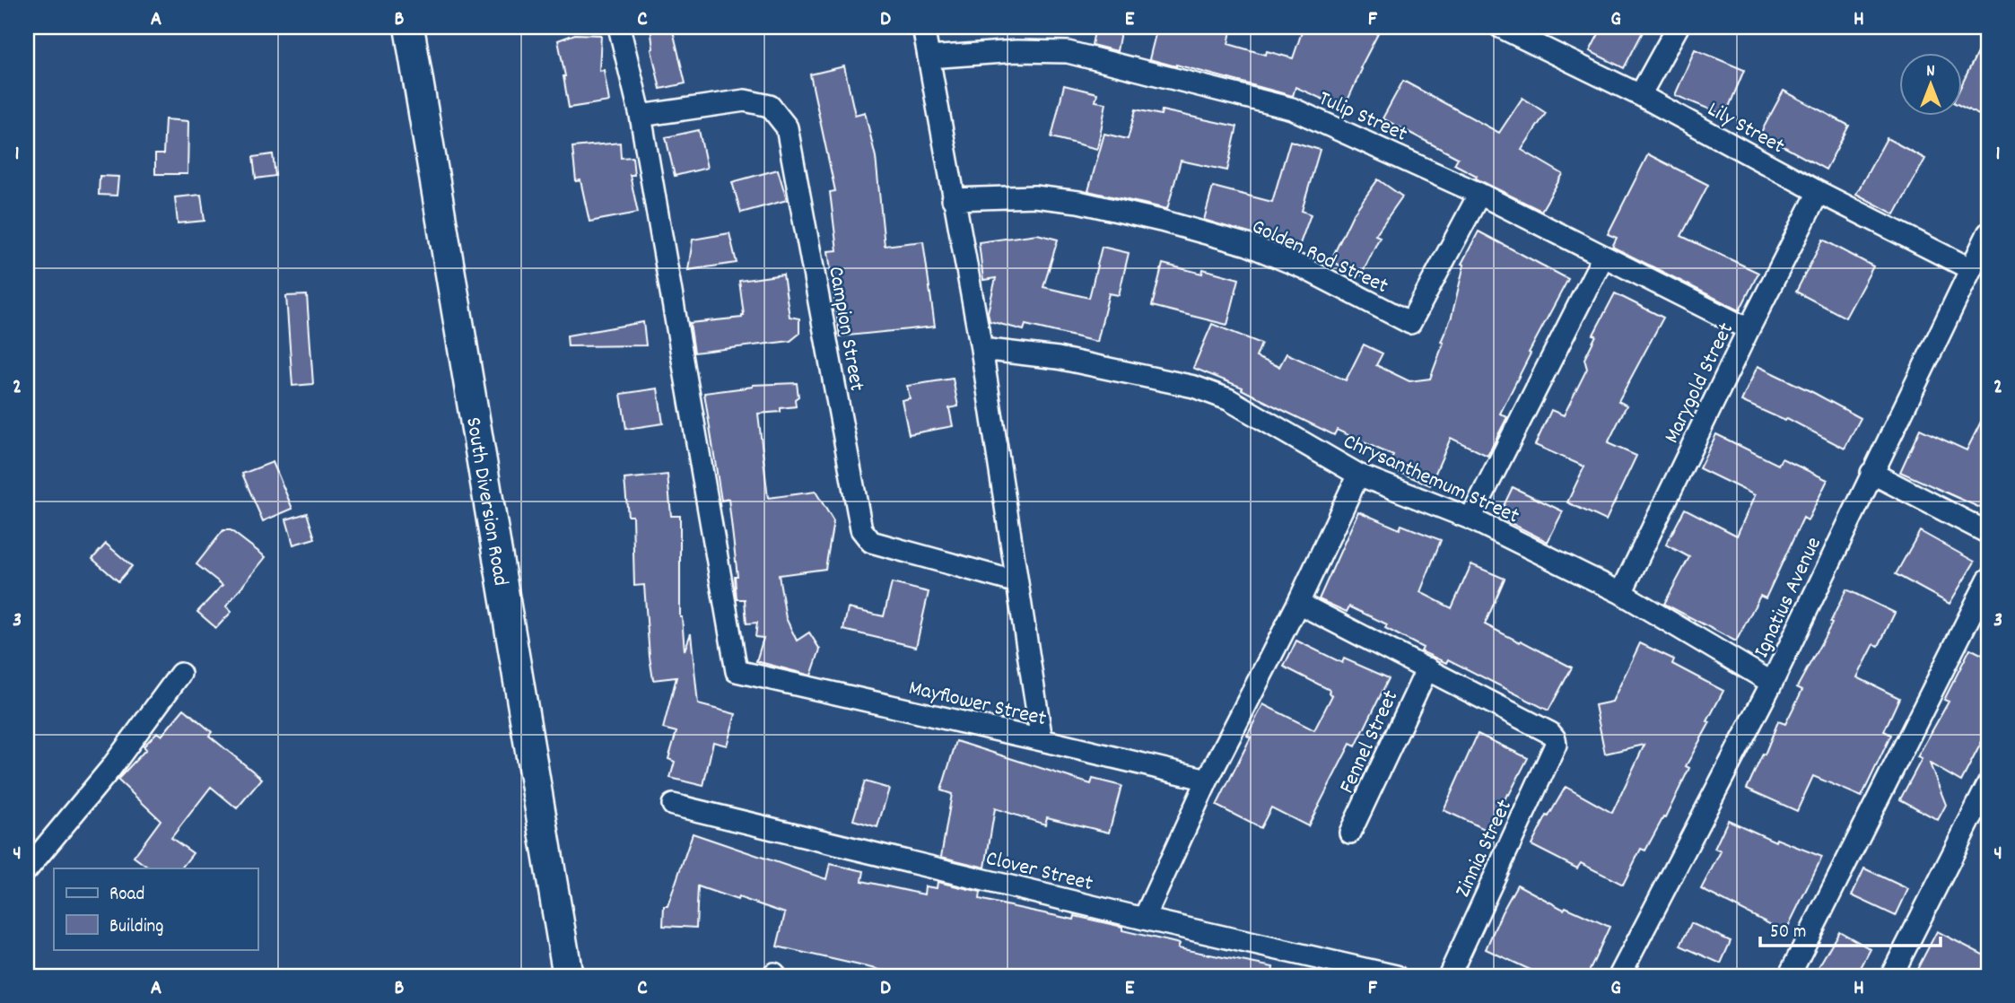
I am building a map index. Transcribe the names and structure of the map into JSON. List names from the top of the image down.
{
  "streets": {
    "main road": ["South Diversion Road"],
    "street": [
      "Tulip Street",
      "Lily Street",
      "Golden Rod Street",
      "Campion Street",
      "Marygold Street",
      "Chrysanthemum Street",
      "Ignatius Avenue",
      "Mayflower Street",
      "Fennel Street",
      "Zinnia Street",
      "Clover Street"
    ]
  },
  "crossings": [
    ["Tulip Street", "Golden Rod Street"],
    ["Tulip Street", "Marygold Street"],
    ["Lily Street", "Marygold Street"],
    ["Lily Street", "Ignatius Avenue"],
    ["Campion Street", "Mayflower Street"],
    ["Marygold Street", "Chrysanthemum Street"],
    ["Chrysanthemum Street", "Ignatius Avenue"],
    ["Fennel Street", "Zinnia Street"]
  ],
  "legend": ["Road", "Building"],
  "scale_bar": "50 m",
  "north": "top",
  "grid": {
    "columns": [
      "A",
      "B",
      "C",
      "D",
      "E",
      "F",
      "G",
      "H"
    ],
    "rows": [
      "1",
      "2",
      "3",
      "4"
    ]
  }
}
